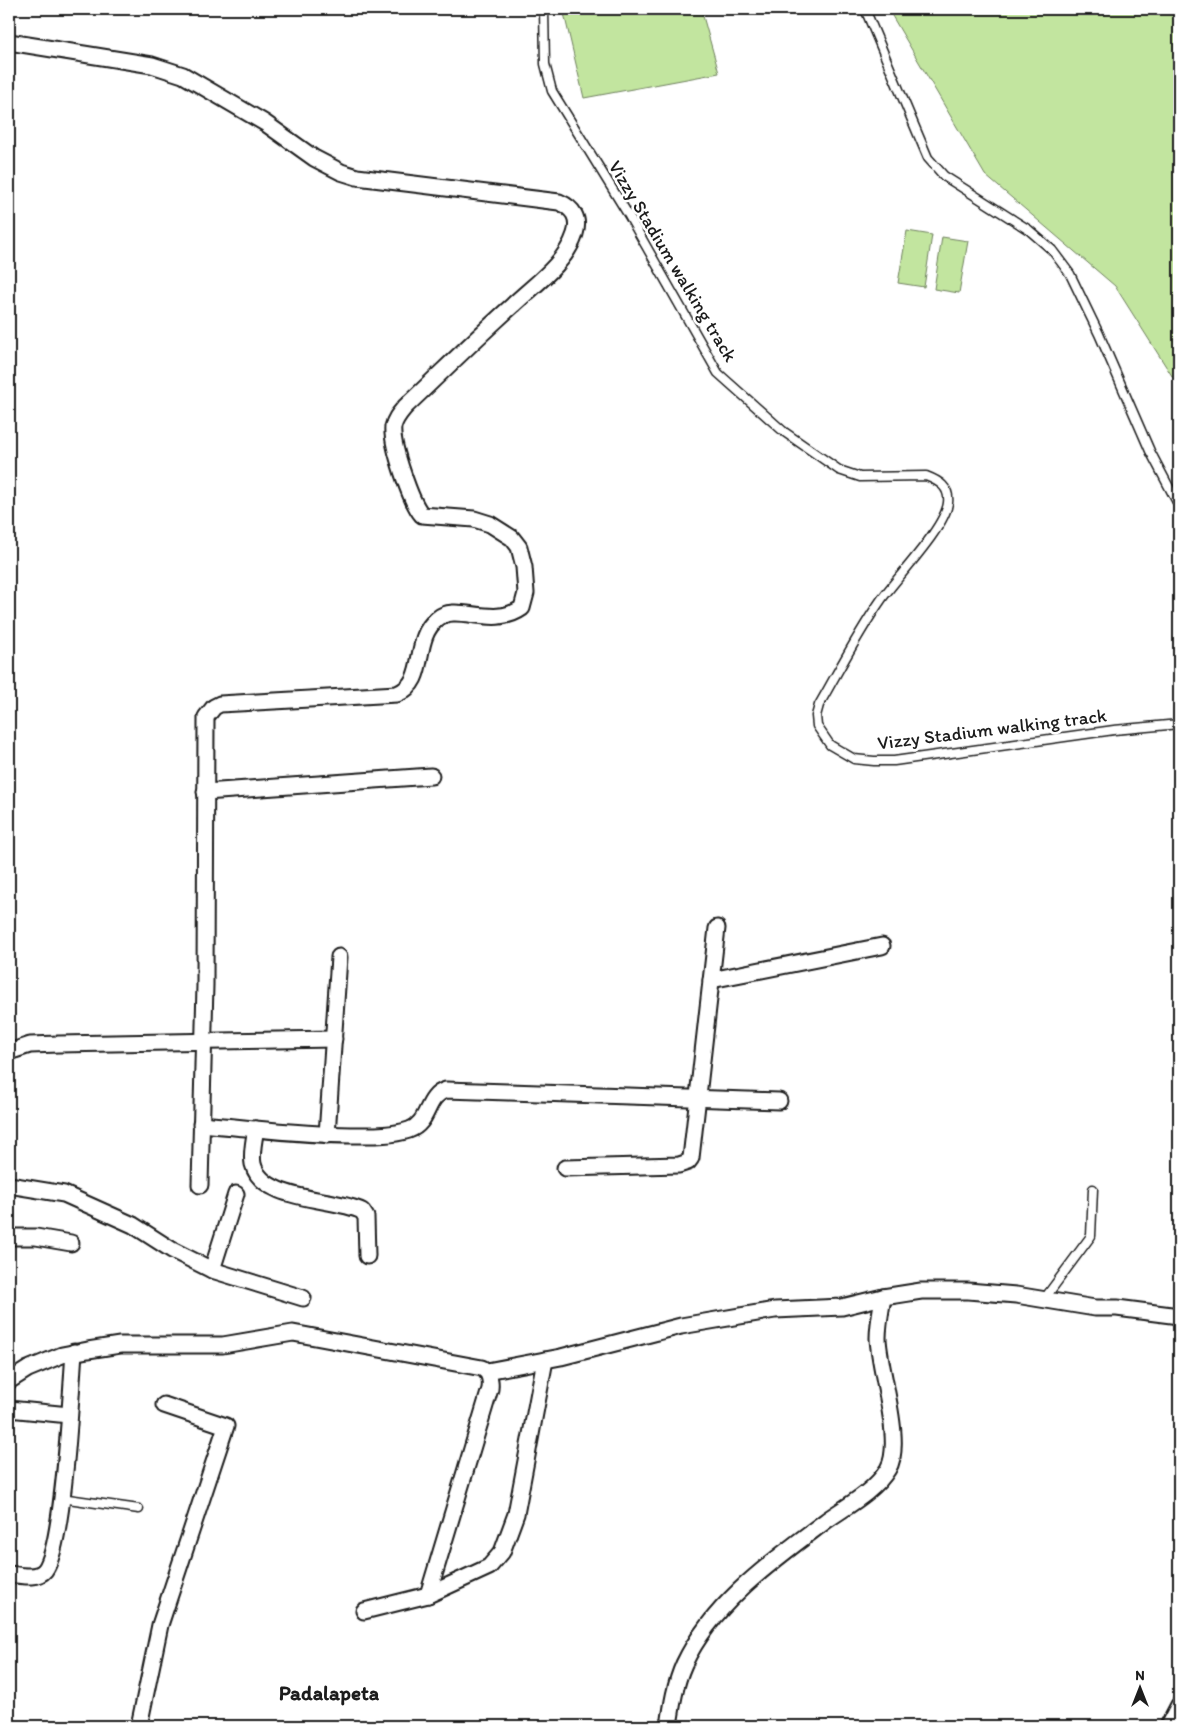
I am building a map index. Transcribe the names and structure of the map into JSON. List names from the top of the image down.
{
  "streets": {
    "lane": ["Vizzy Stadium walking track"]
  },
  "districts": ["Padalapeta"],
  "north": "top"
}
